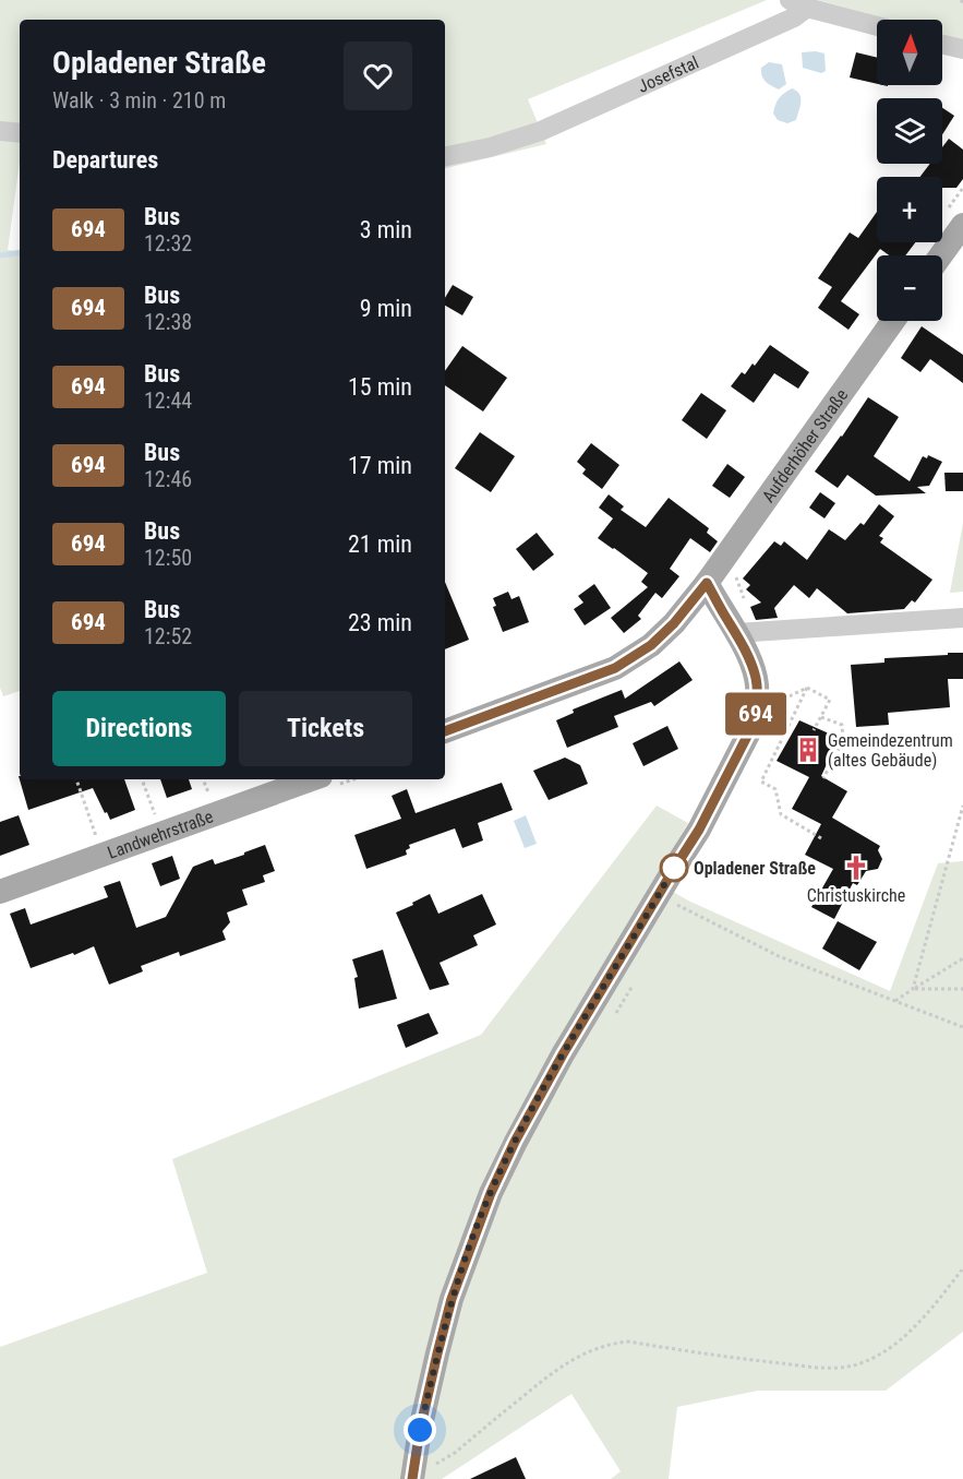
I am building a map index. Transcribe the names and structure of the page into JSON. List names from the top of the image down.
{
  "streets": {
    "main road": ["Aufderhöher Straße", "Landwehrstraße"],
    "street": ["Josefstal"]
  },
  "places": {
    "building": ["Gemeindezentrum (altes Gebäude)"],
    "other": ["Opladener Straße"],
    "church": ["Christuskirche"]
  },
  "lines": ["bus line 694"],
  "north": "top",
  "page": {
    "on_map": "694",
    "map_buttons": ["+", "−"],
    "heading": [
      ["Opladener Straße", "Walk · 3 min · 210 m"],
      "Departures"
    ],
    "list": [
      {
        "mark": "694",
        "name": "Bus",
        "note": "12:32",
        "value": "3 min"
      },
      {
        "mark": "694",
        "name": "Bus",
        "note": "12:38",
        "value": "9 min"
      },
      {
        "mark": "694",
        "name": "Bus",
        "note": "12:44",
        "value": "15 min"
      },
      {
        "mark": "694",
        "name": "Bus",
        "note": "12:46",
        "value": "17 min"
      },
      {
        "mark": "694",
        "name": "Bus",
        "note": "12:50",
        "value": "21 min"
      },
      {
        "mark": "694",
        "name": "Bus",
        "note": "12:52",
        "value": "23 min"
      }
    ],
    "buttons": ["Directions", "Tickets"]
  }
}
